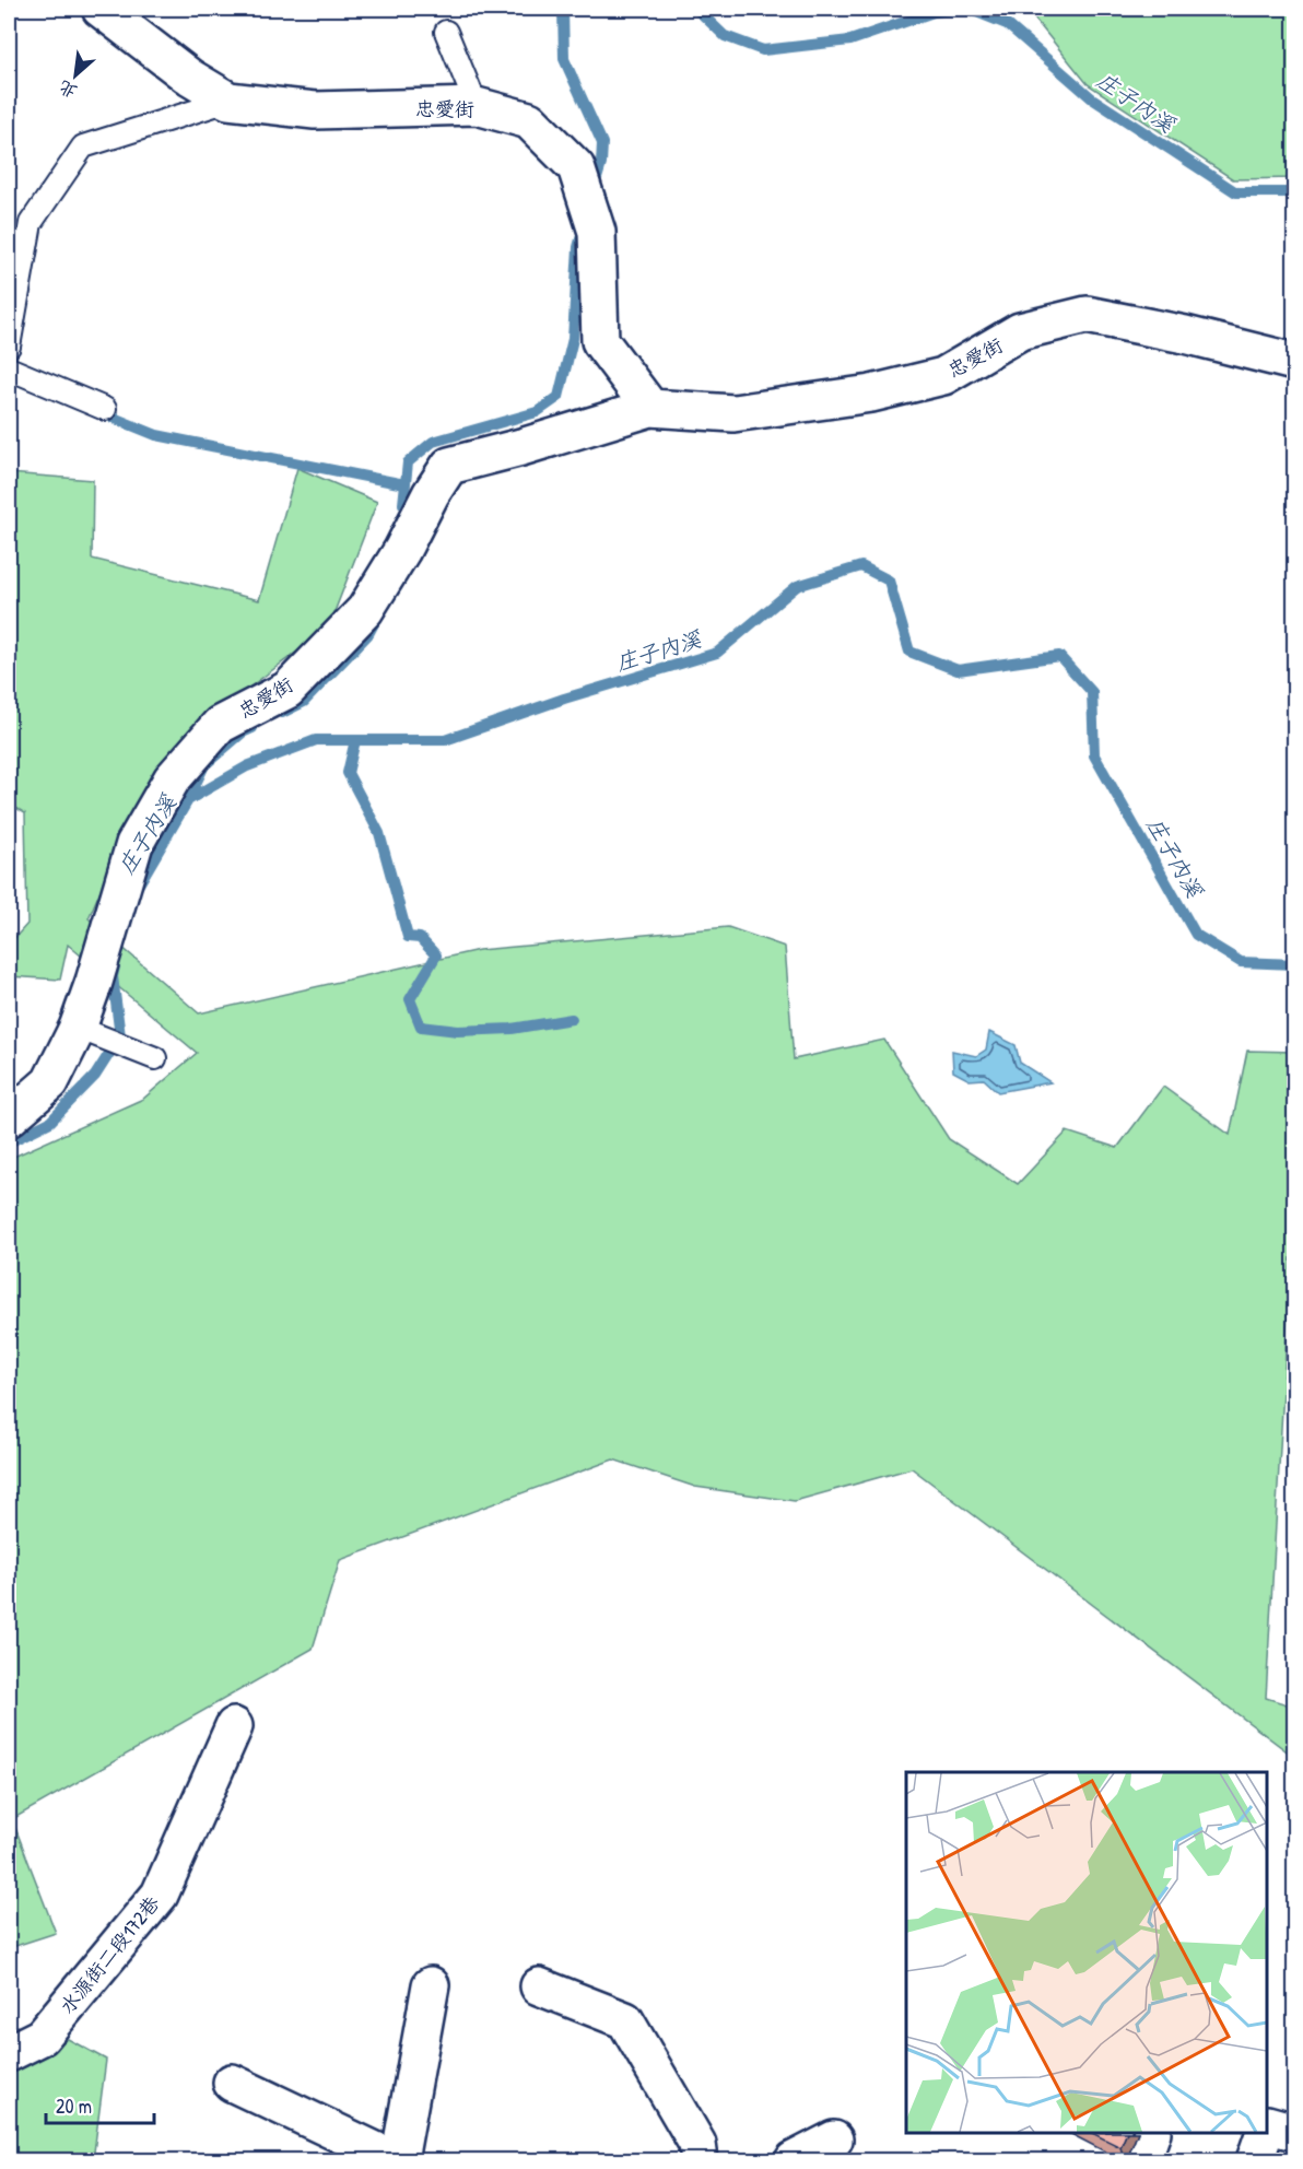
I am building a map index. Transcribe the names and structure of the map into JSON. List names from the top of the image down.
{
  "streets": {
    "street": ["忠愛街", "水源街二段172巷"]
  },
  "water": ["庄子內溪"],
  "scale_bar": "20 m",
  "north": "bottom left"
}
